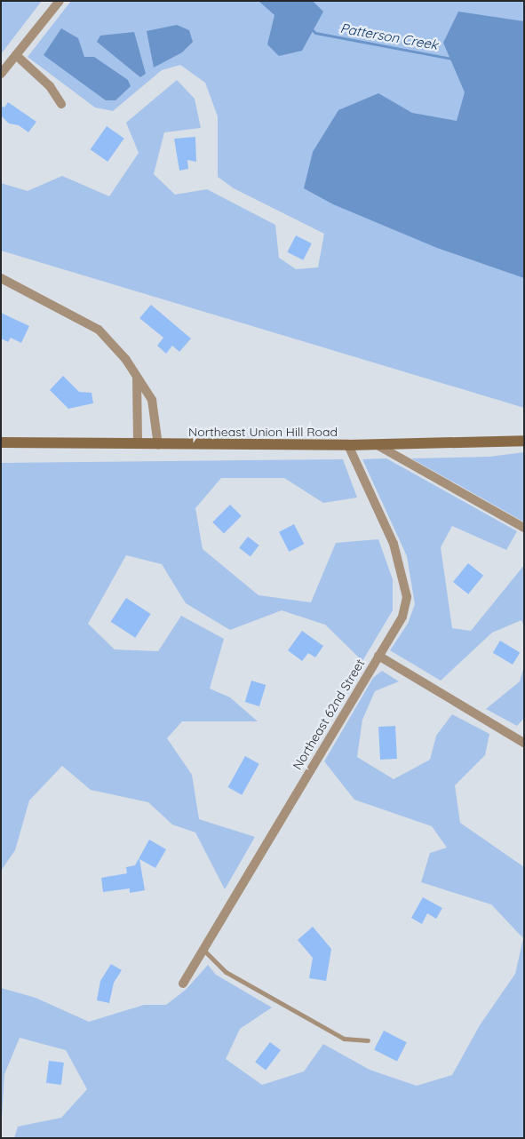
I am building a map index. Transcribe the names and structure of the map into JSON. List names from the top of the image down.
{
  "streets": {
    "street": ["Northeast Union Hill Road", "Northeast 62nd Street"]
  },
  "crossings": [
    ["Northeast Union Hill Road", "Northeast 62nd Street"]
  ],
  "water": ["Patterson Creek"]
}
